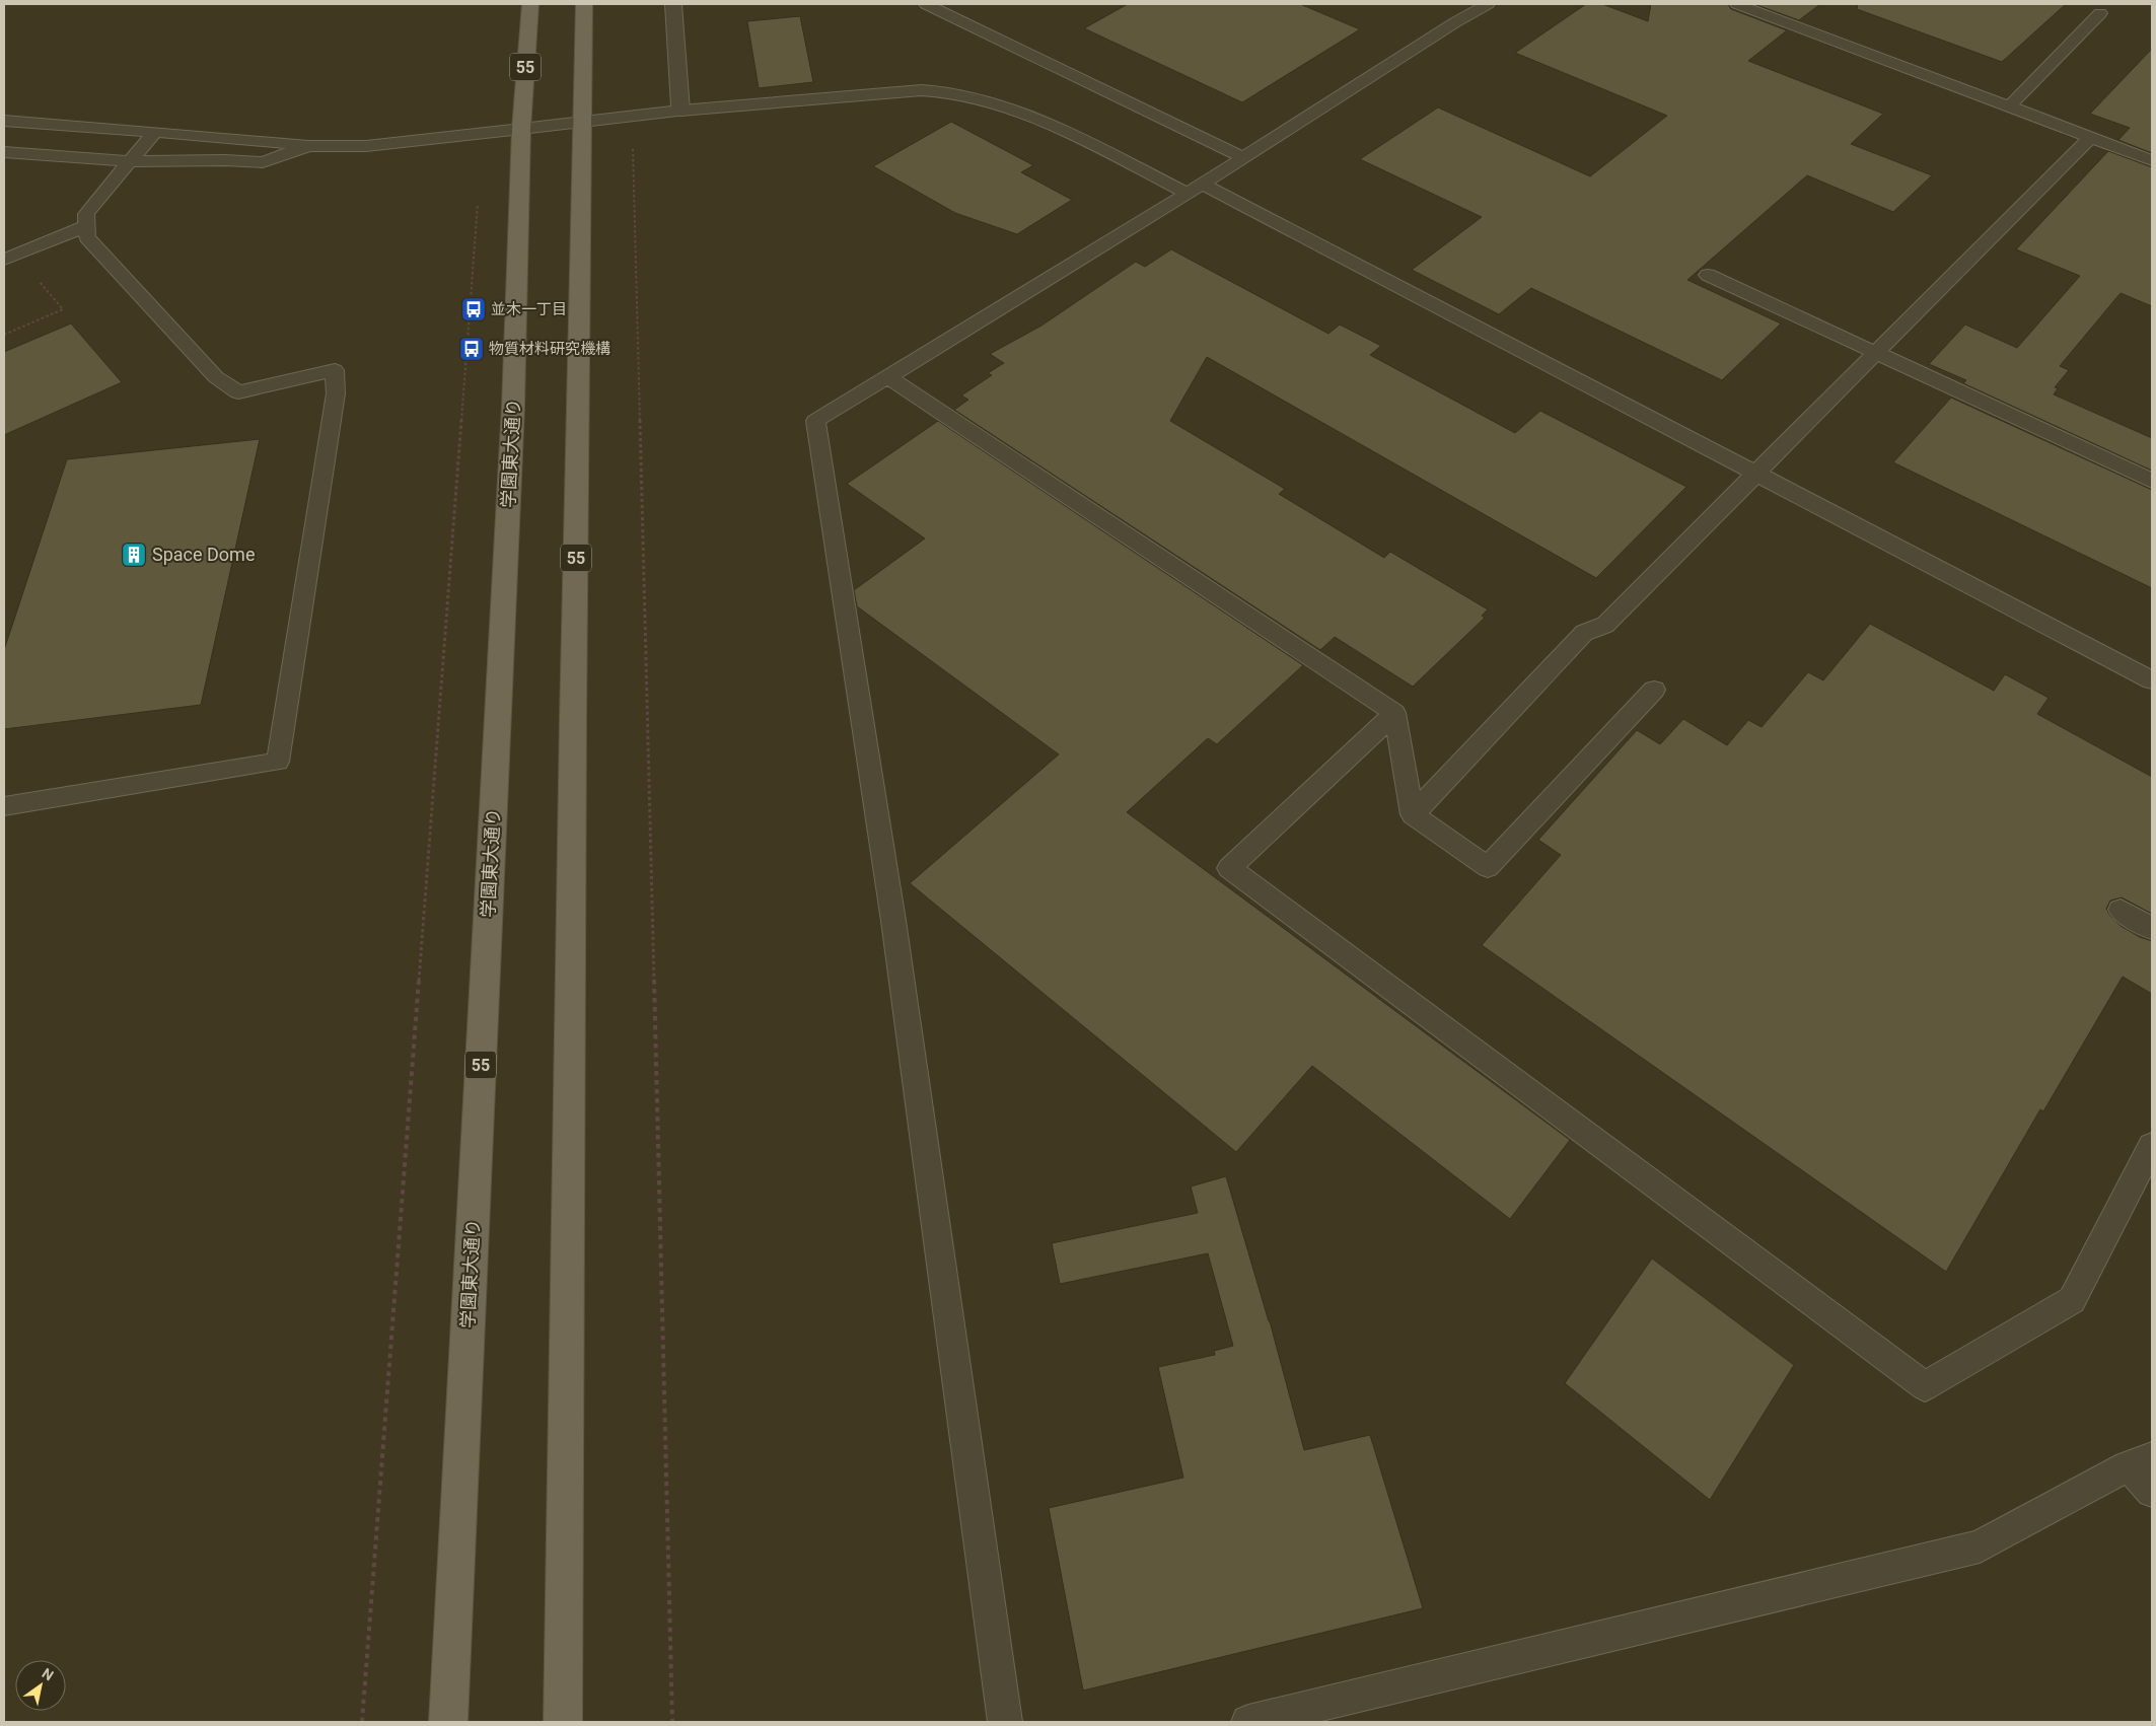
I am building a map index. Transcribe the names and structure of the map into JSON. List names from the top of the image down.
{
  "streets": {
    "main road": ["55", "学園東大通り"]
  },
  "places": {
    "bus stop": ["並木一丁目", "物質材料研究機構"],
    "building": ["Space Dome"]
  },
  "north": "top right"
}
